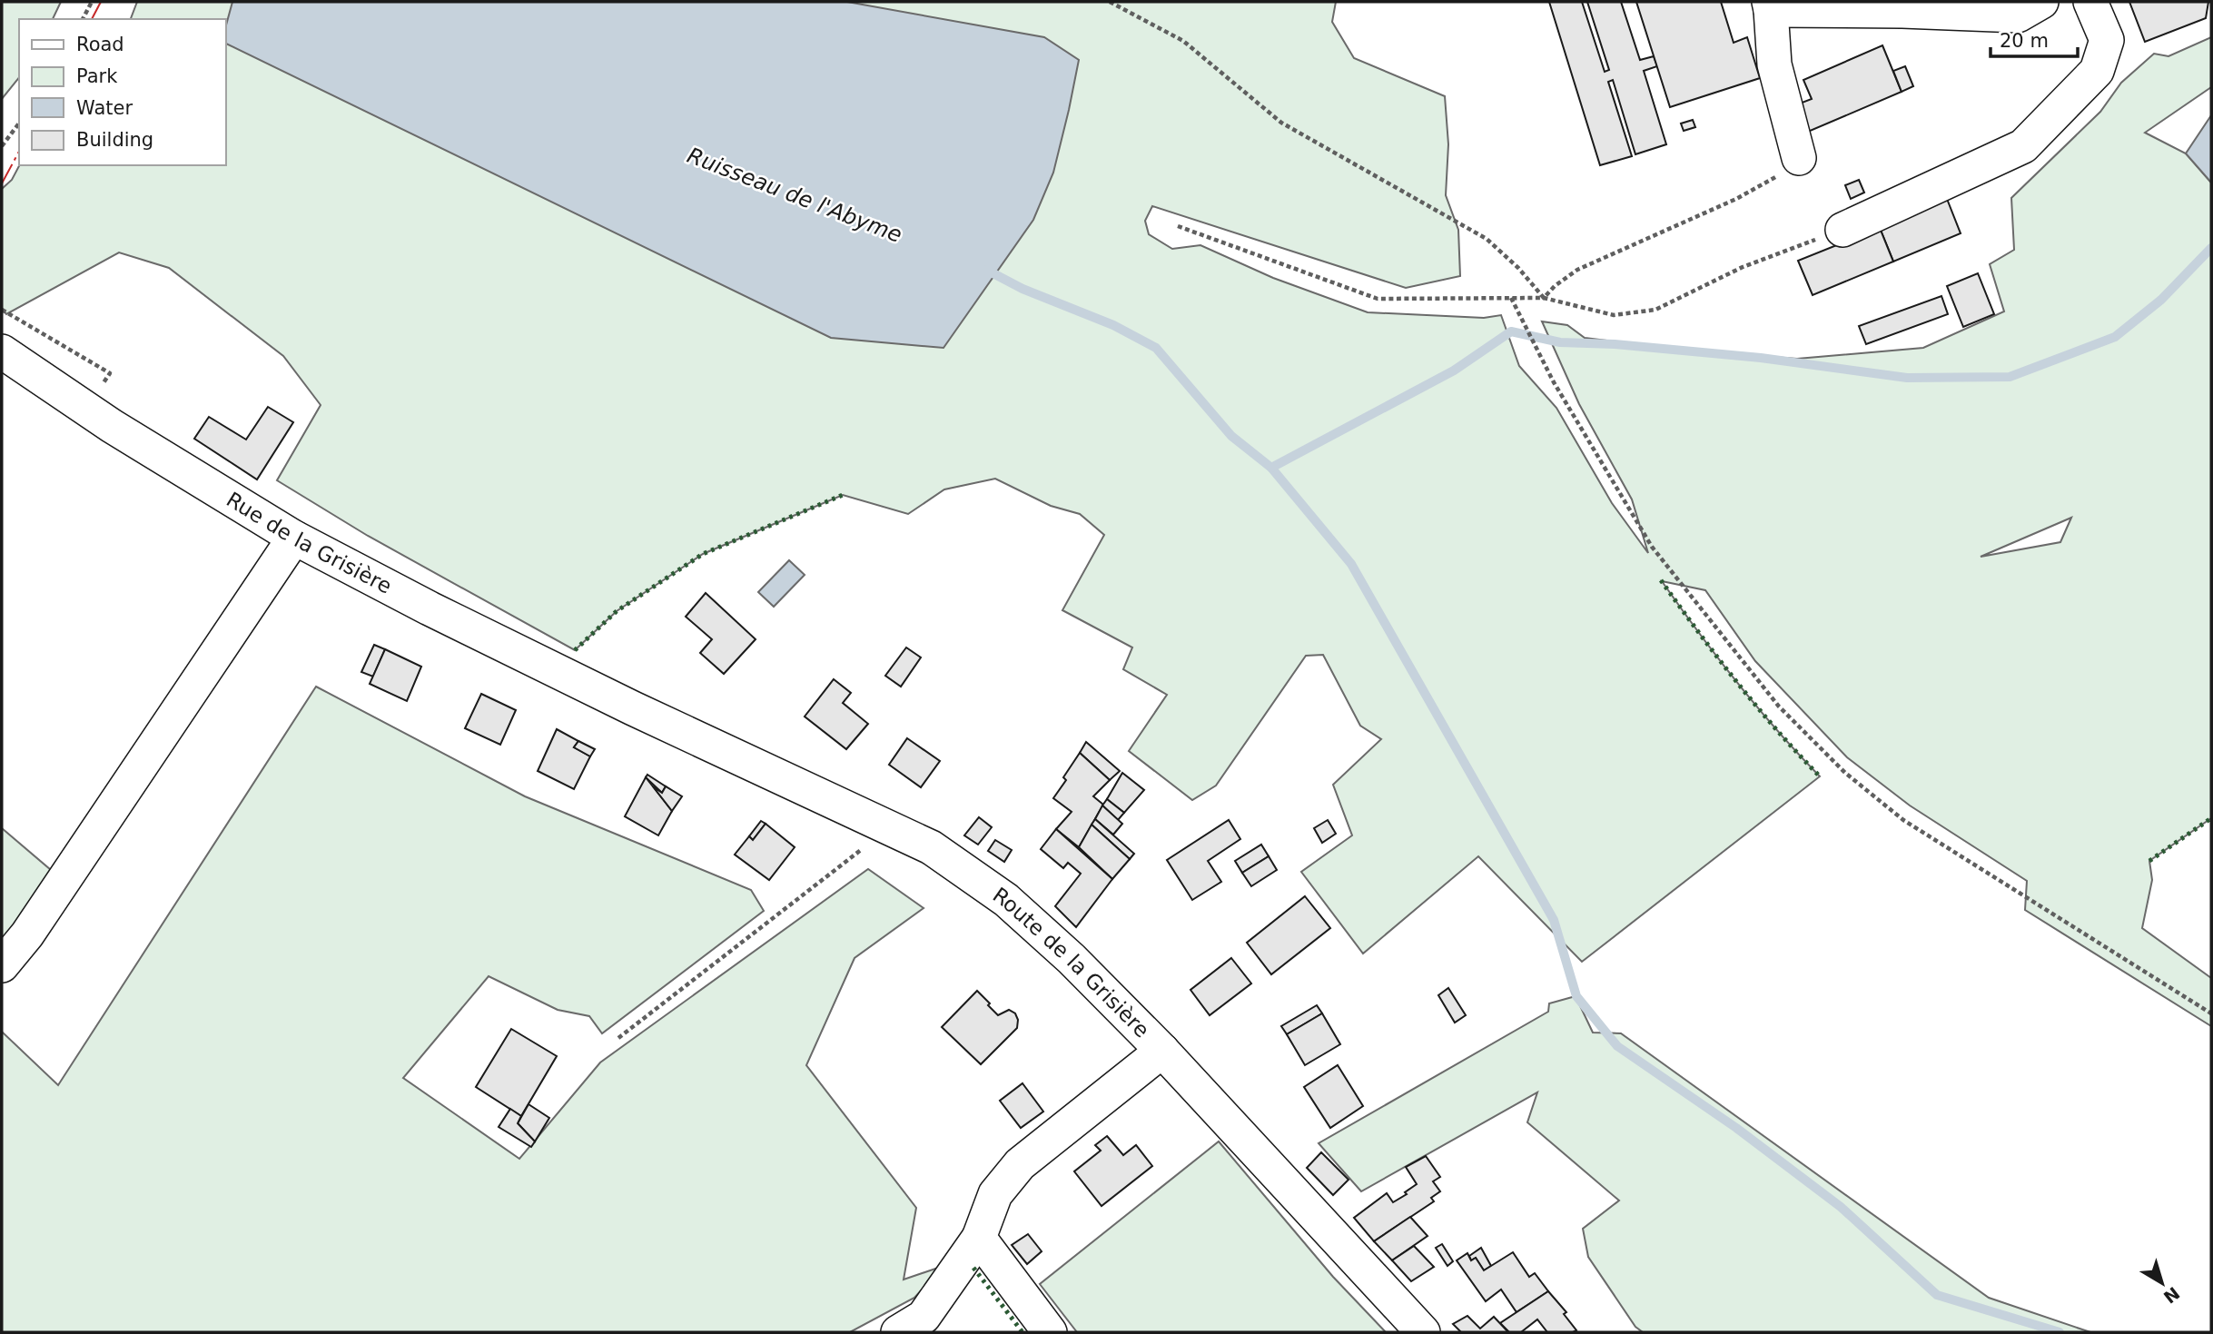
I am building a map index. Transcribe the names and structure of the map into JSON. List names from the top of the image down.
{
  "streets": {
    "street": ["Rue de la Grisière", "Route de la Grisière"]
  },
  "crossings": [
    ["Rue de la Grisière", "Route de la Grisière"]
  ],
  "water": ["Ruisseau de l'Abyme"],
  "legend": [
    "Road",
    "Park",
    "Water",
    "Building"
  ],
  "scale_bar": "20 m",
  "north": "bottom right"
}
